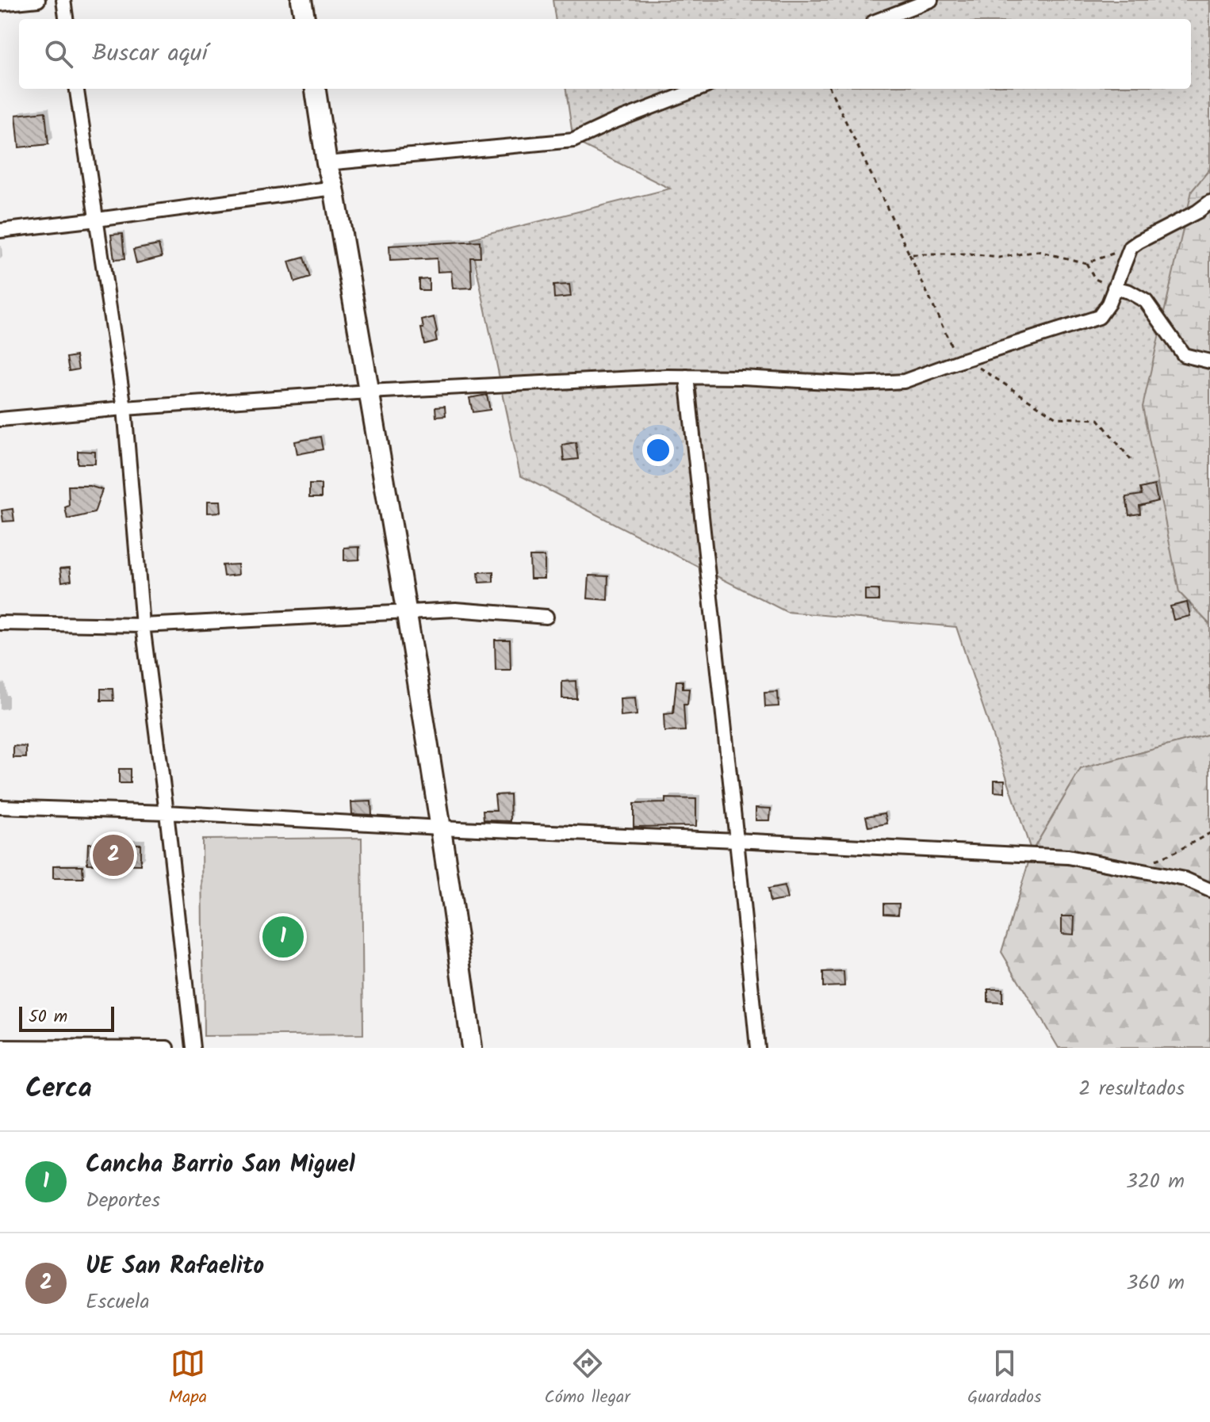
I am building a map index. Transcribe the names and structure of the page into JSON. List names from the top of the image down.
{
  "scale_bar": "50 m",
  "page": {
    "search": "Buscar aquí",
    "pins": ["2", "1"],
    "scale": "50 m",
    "heading": ["Cerca", "2 resultados"],
    "list": [
      {
        "mark": "1",
        "name": "Cancha Barrio San Miguel",
        "note": "Deportes",
        "value": "320 m"
      },
      {
        "mark": "2",
        "name": "UE San Rafaelito",
        "note": "Escuela",
        "value": "360 m"
      }
    ],
    "nav": ["Mapa", "Cómo llegar", "Guardados"]
  }
}
